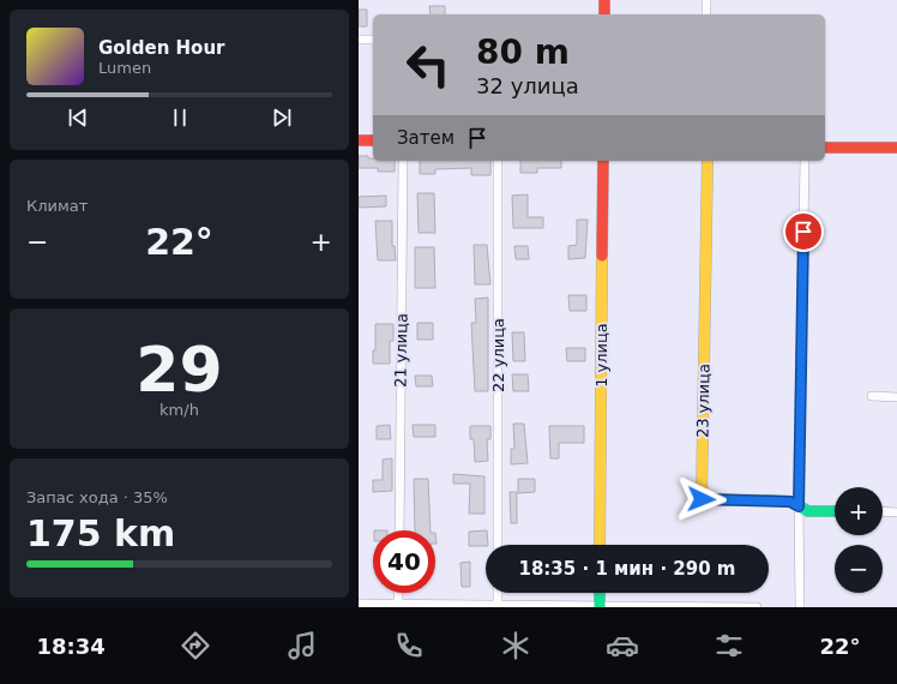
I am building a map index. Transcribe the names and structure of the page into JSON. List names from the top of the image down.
{
  "streets": {
    "street": [
      "21 улица",
      "22 улица",
      "1 улица",
      "23 улица"
    ]
  },
  "page": {
    "turn": ["80 m", "32 улица"],
    "song": ["Golden Hour", "Lumen"],
    "then": "Затем",
    "tile": [
      "Климат",
      ["29", "km/h"],
      ["Запас хода · 35%", "175 km"]
    ],
    "heat": ["−", "22°", "+"],
    "map_buttons": ["+", "−"],
    "limit": "40",
    "trip": "18:35 · 1 мин · 290 m",
    "tabs": ["18:34", "22°"]
  }
}
